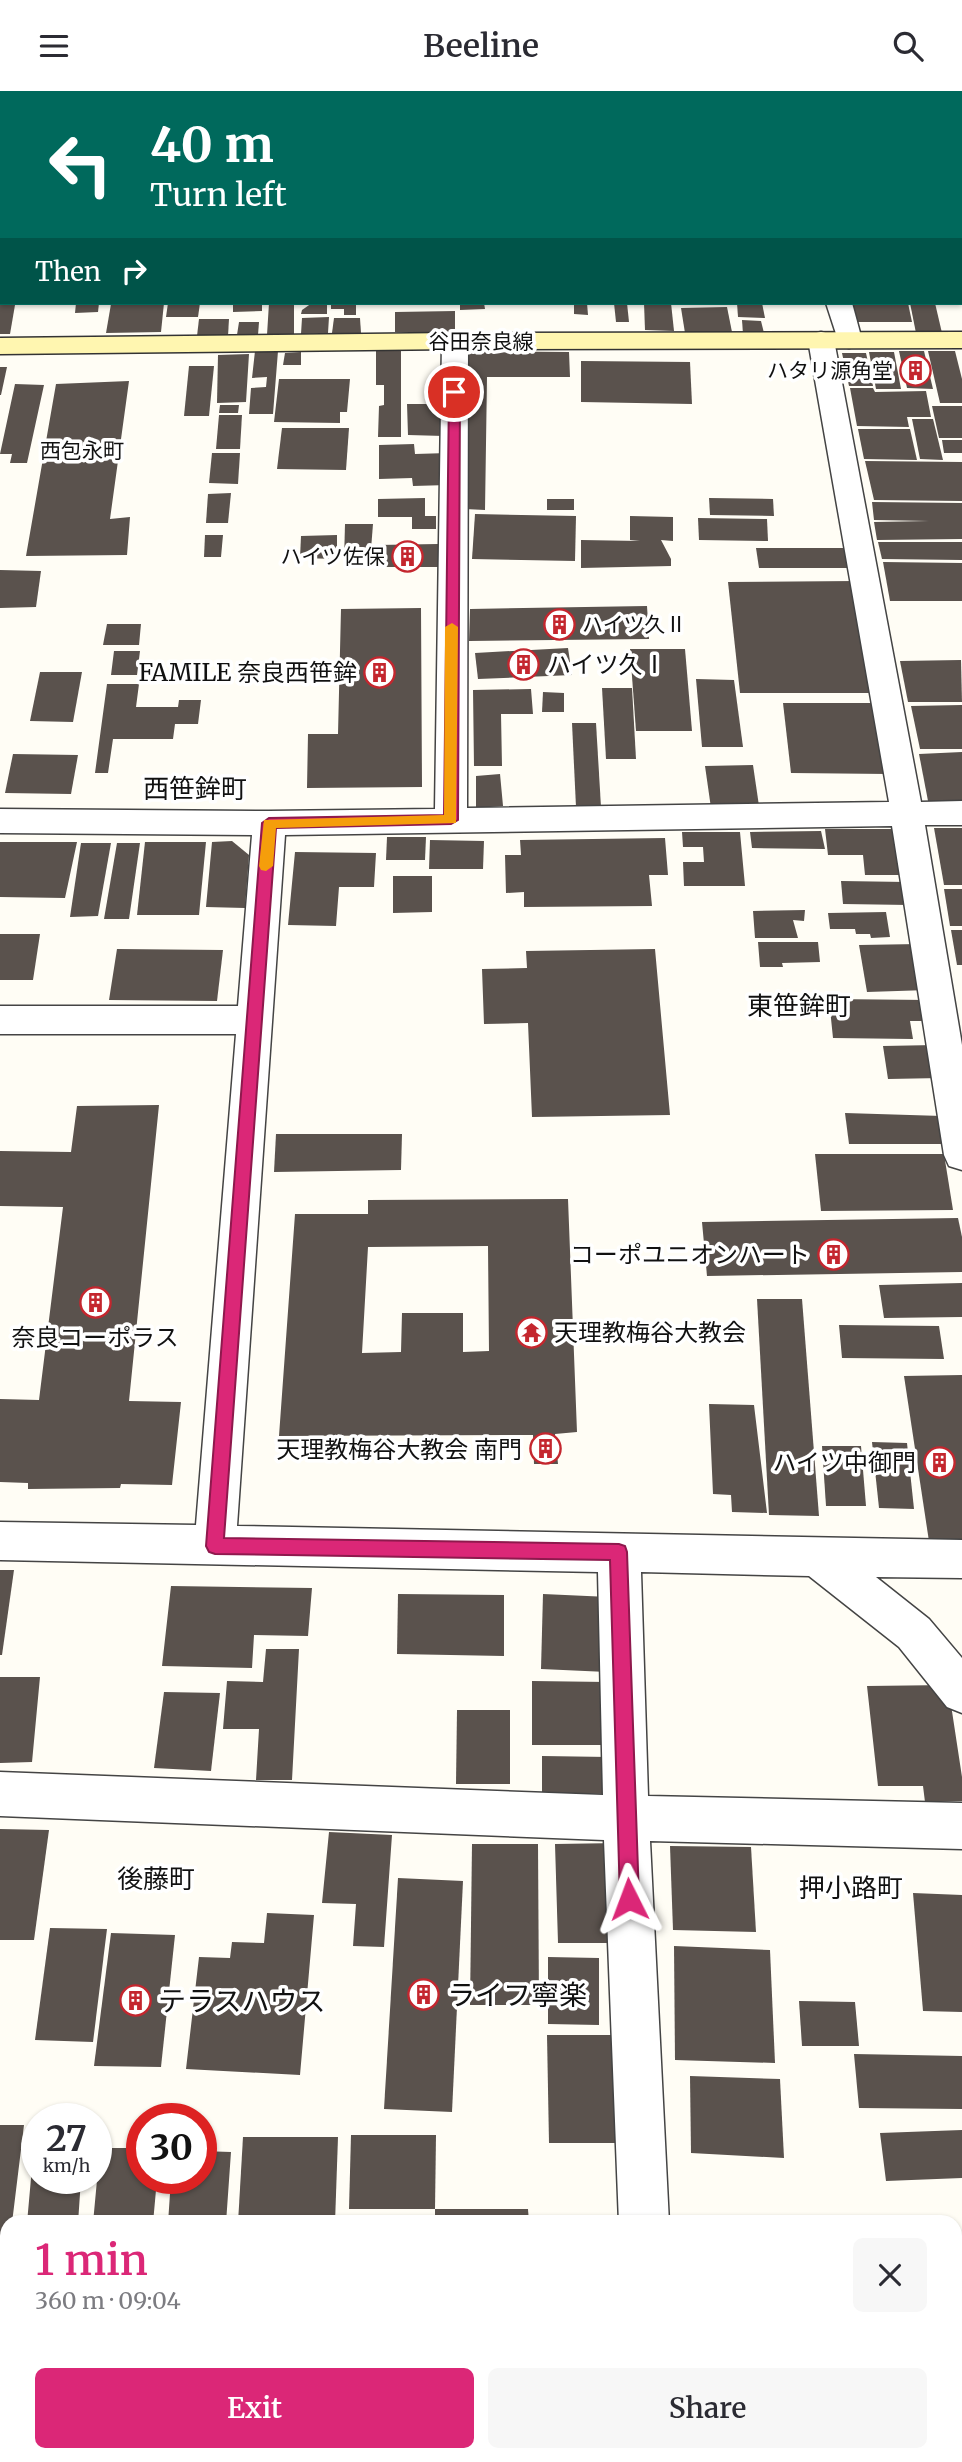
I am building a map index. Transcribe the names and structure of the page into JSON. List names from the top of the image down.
{
  "streets": {
    "main road": ["谷田奈良線"]
  },
  "districts": [
    "西包永町",
    "西笹鉾町",
    "東笹鉾町",
    "後藤町",
    "押小路町"
  ],
  "places": {
    "building": [
      "ハタリ源角堂",
      "ハイツ佐保",
      "ハイツ久Ⅱ",
      "ハイツ久Ⅰ",
      "FAMILE 奈良西笹鉾",
      "コーポユニオンハート",
      "奈良コーポラス",
      "天理教梅谷大教会 南門",
      "ハイツ中御門",
      "ライフ寧楽",
      "テラスハウス"
    ],
    "temple": ["天理教梅谷大教会"]
  },
  "page": {
    "header": "Beeline",
    "turn": ["40 m", "Turn left"],
    "then": "Then",
    "speed": "27 km/h",
    "limit": "30",
    "heading": ["1 min", "360 m · 09:04"],
    "buttons": ["Exit", "Share"]
  }
}
